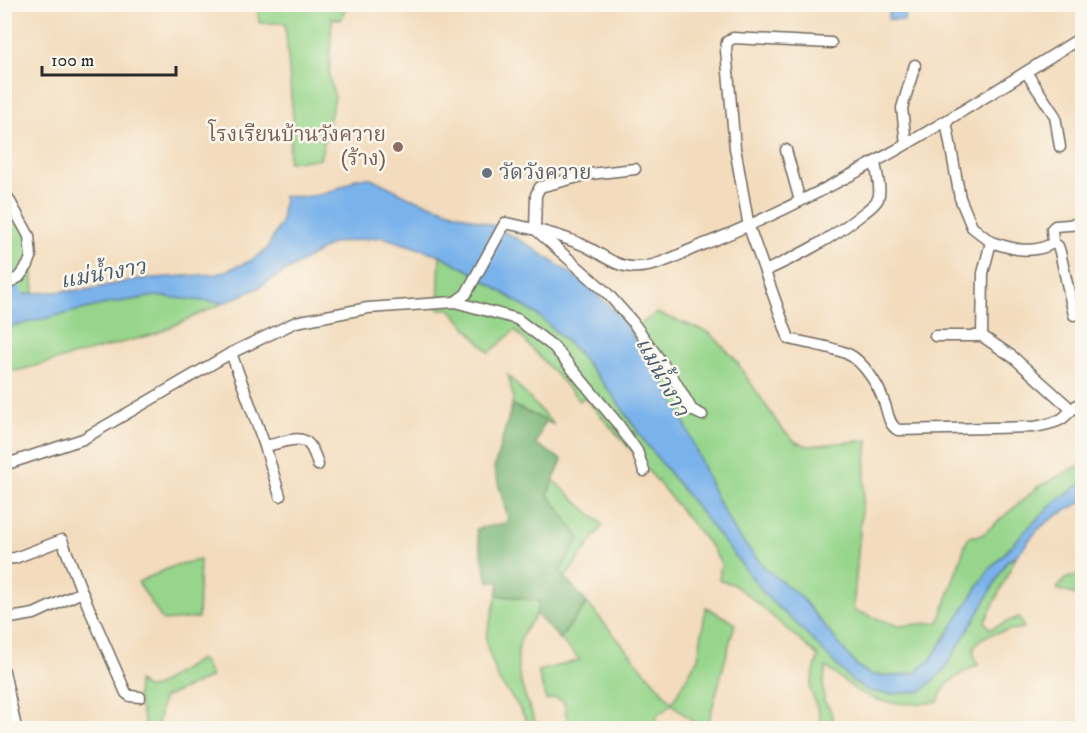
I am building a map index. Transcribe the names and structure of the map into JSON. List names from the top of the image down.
{
  "water": ["แม่น้ำงาว"],
  "places": ["โรงเรียนบ้านวังควาย (ร้าง)", "วัดวังควาย"],
  "scale_bar": "100 m"
}
